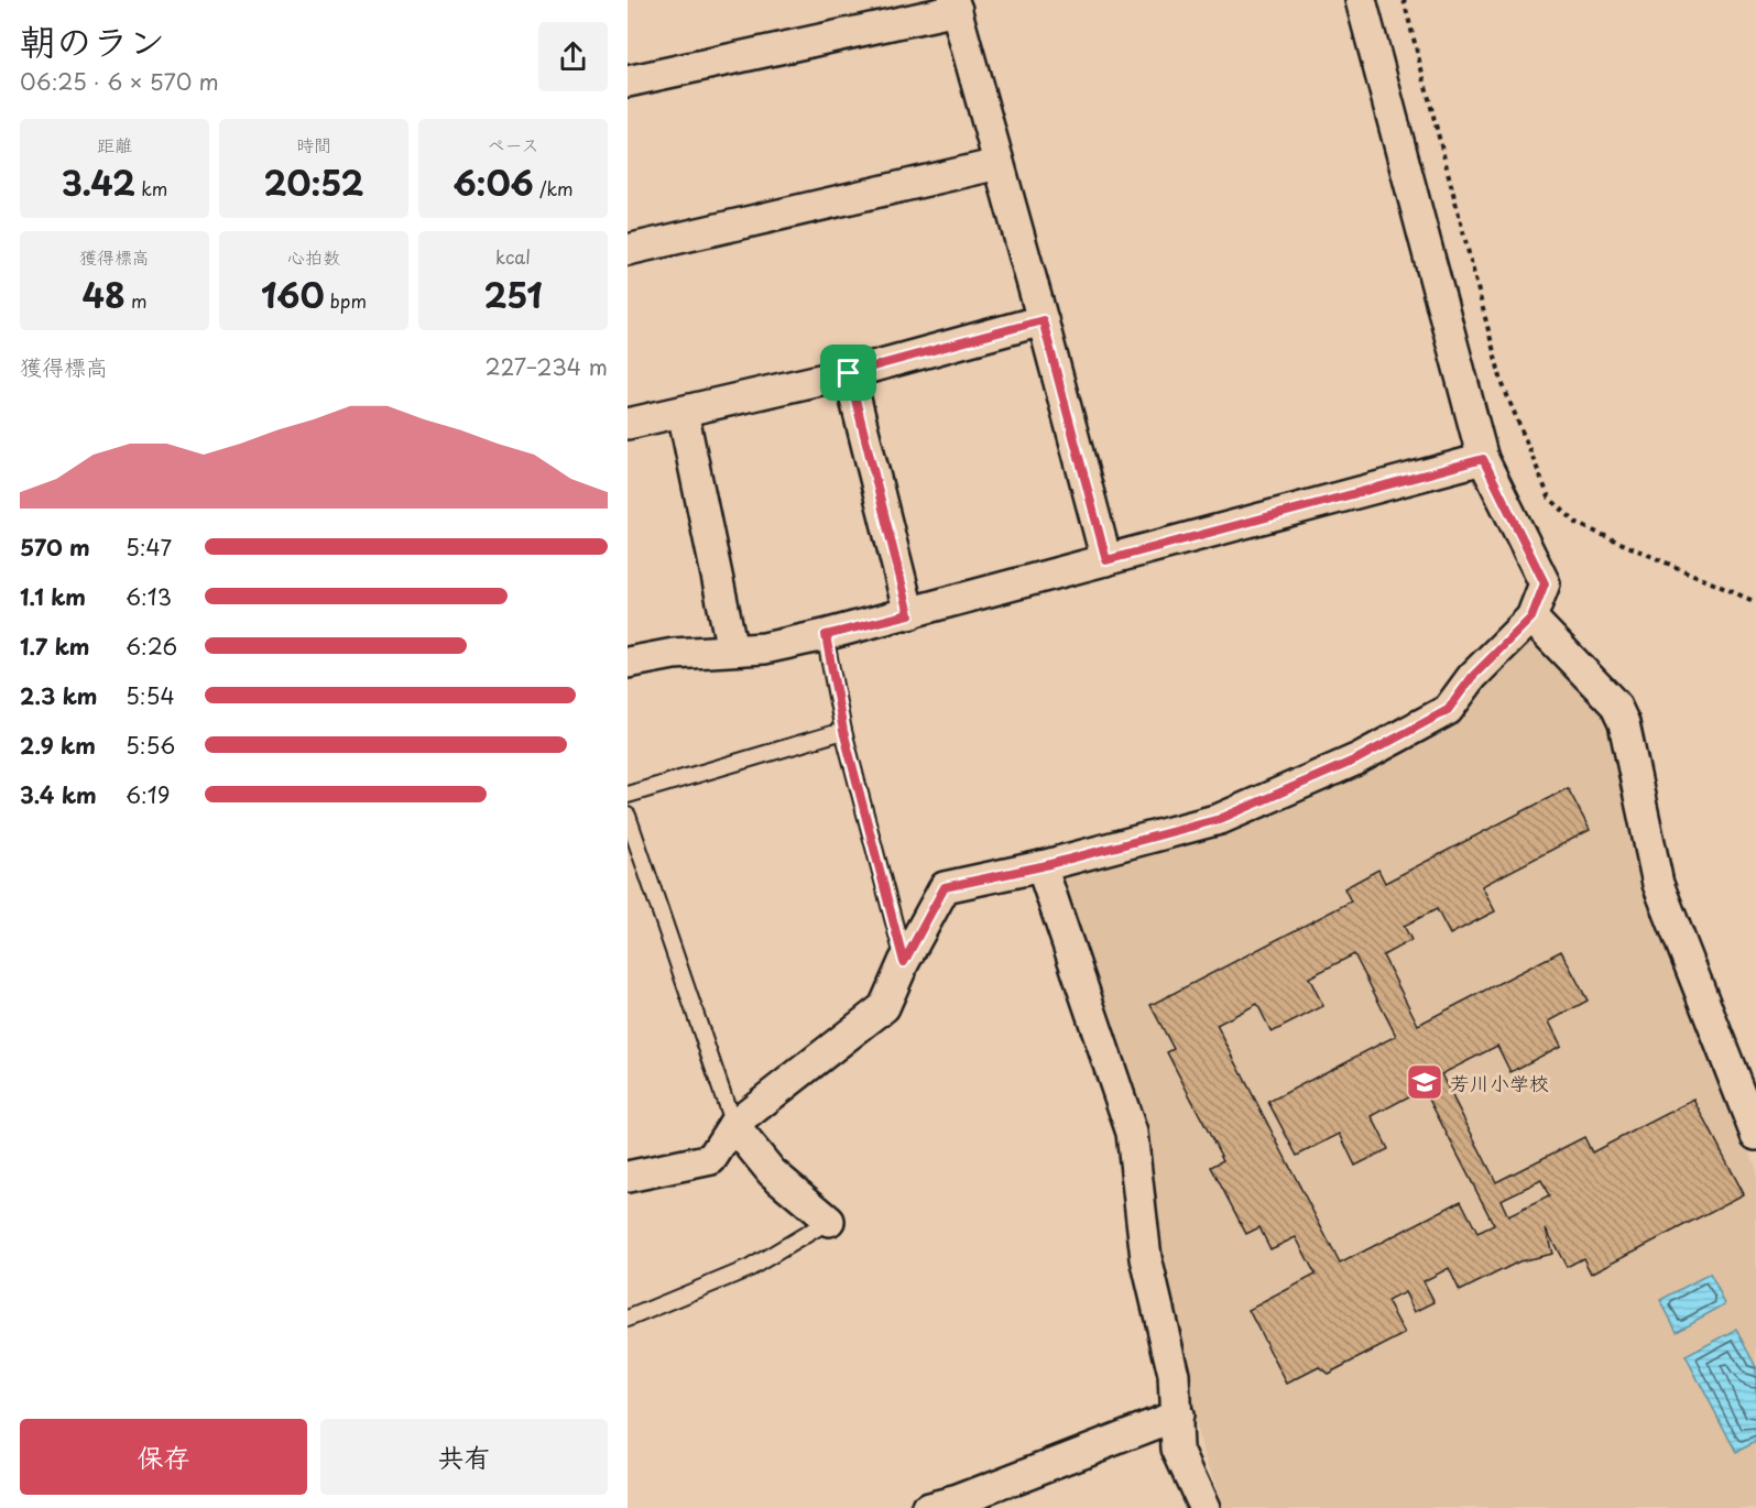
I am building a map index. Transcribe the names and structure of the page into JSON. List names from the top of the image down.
{
  "places": {
    "school or university": ["芳川小学校"]
  },
  "page": {
    "heading": ["朝のラン", "06:25 · 6 × 570 m"],
    "stats": [
      ["距離", "3.42 km"],
      ["時間", "20:52"],
      ["ペース", "6:06 /km"],
      ["獲得標高", "48 m"],
      ["心拍数", "160 bpm"],
      ["kcal", "251"]
    ],
    "chart": ["獲得標高", "227–234 m"],
    "list": [
      {
        "name": "570 m",
        "note": "5:47"
      },
      {
        "name": "1.1 km",
        "note": "6:13"
      },
      {
        "name": "1.7 km",
        "note": "6:26"
      },
      {
        "name": "2.3 km",
        "note": "5:54"
      },
      {
        "name": "2.9 km",
        "note": "5:56"
      },
      {
        "name": "3.4 km",
        "note": "6:19"
      }
    ],
    "buttons": ["保存", "共有"]
  }
}
